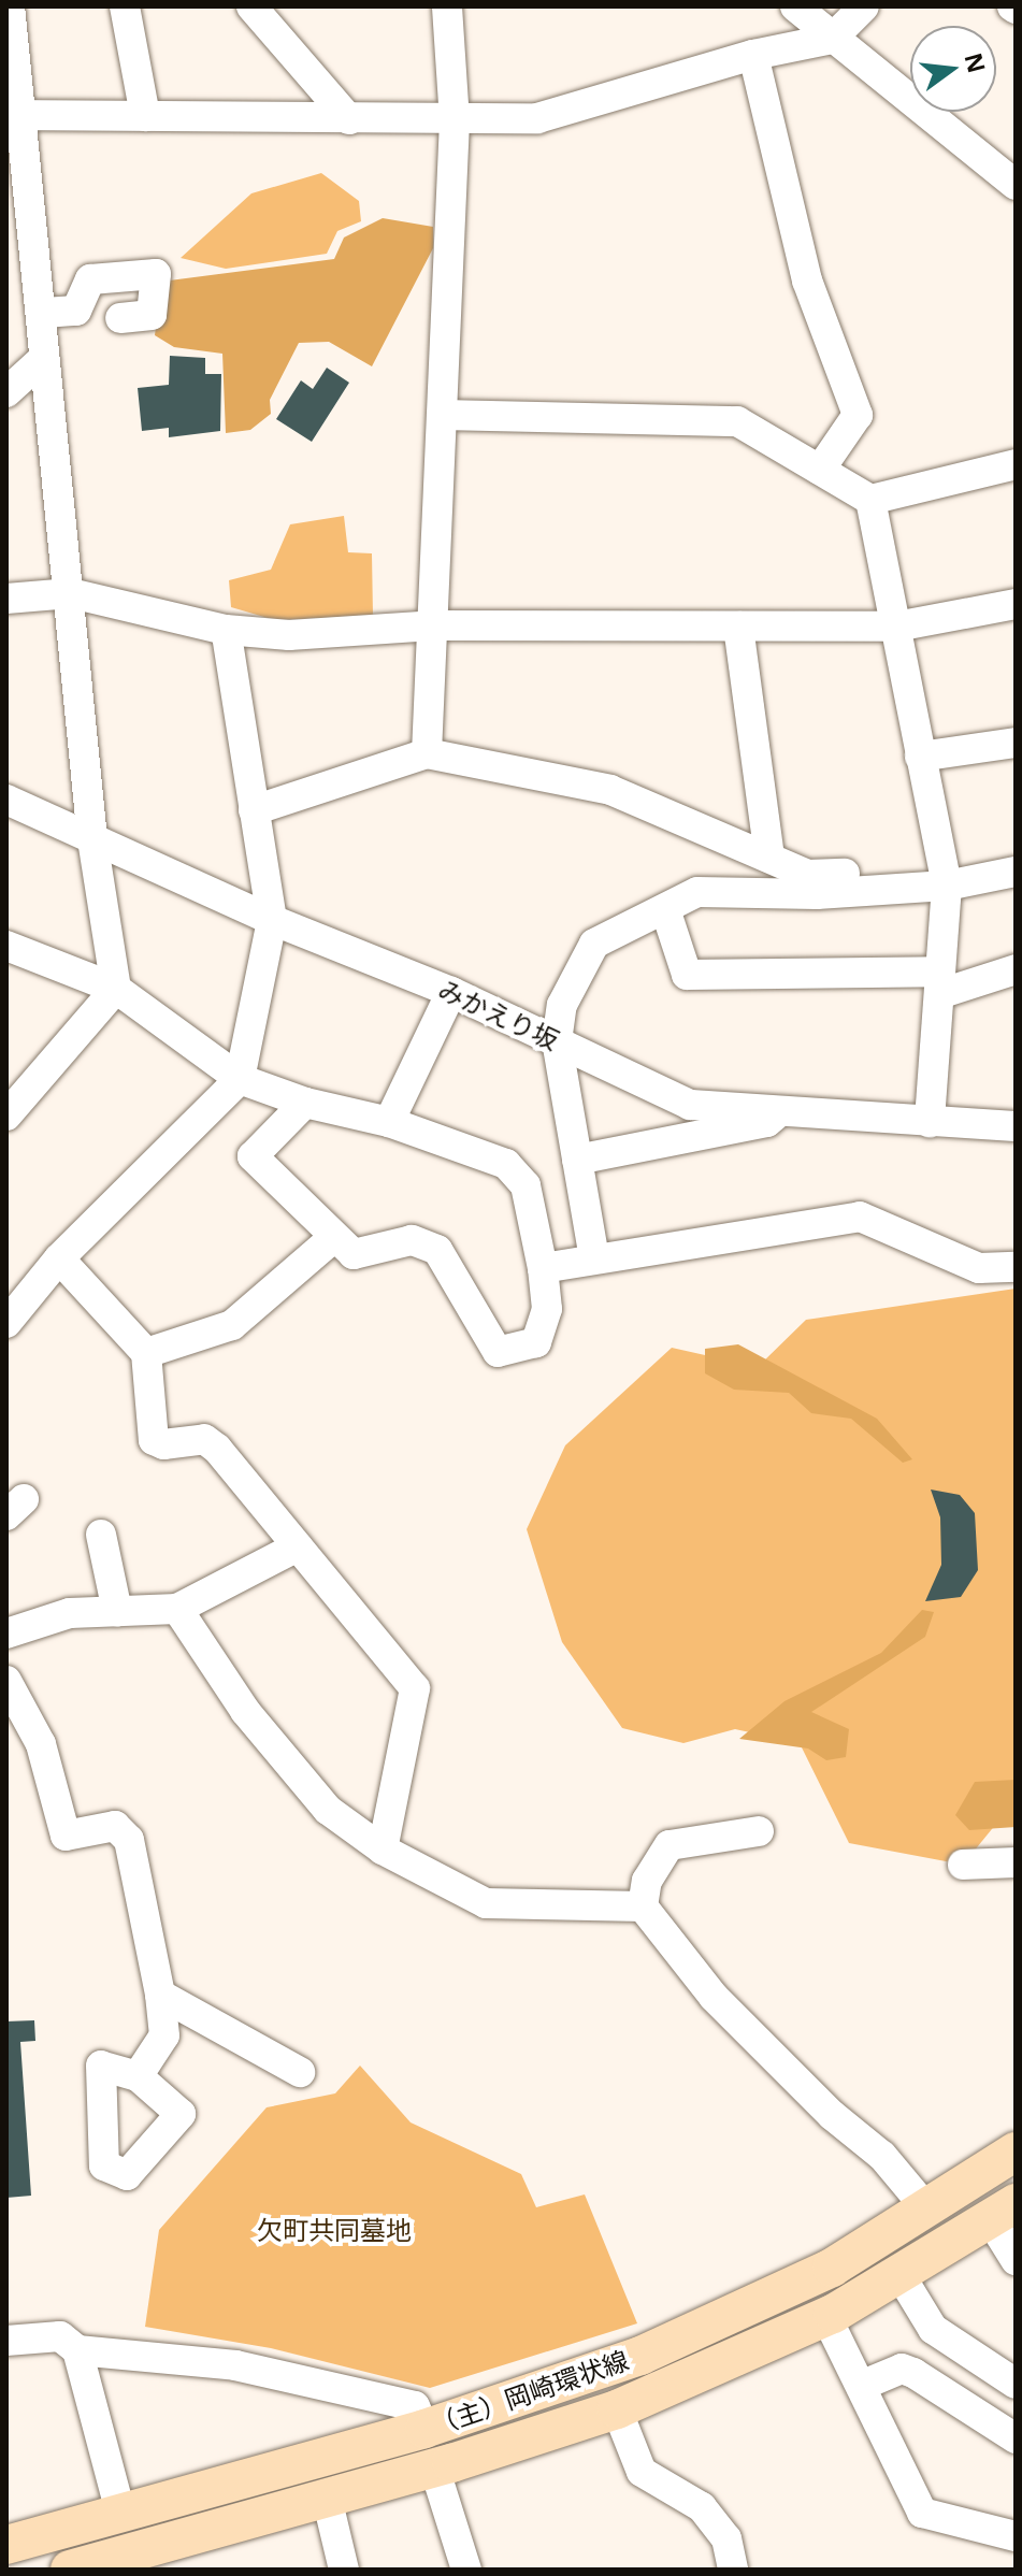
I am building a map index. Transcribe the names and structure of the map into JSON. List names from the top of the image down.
{
  "streets": {
    "main road": ["（主）岡崎環状線"],
    "street": ["みかえり坂"]
  },
  "parks": ["欠町共同墓地"],
  "north": "right"
}
